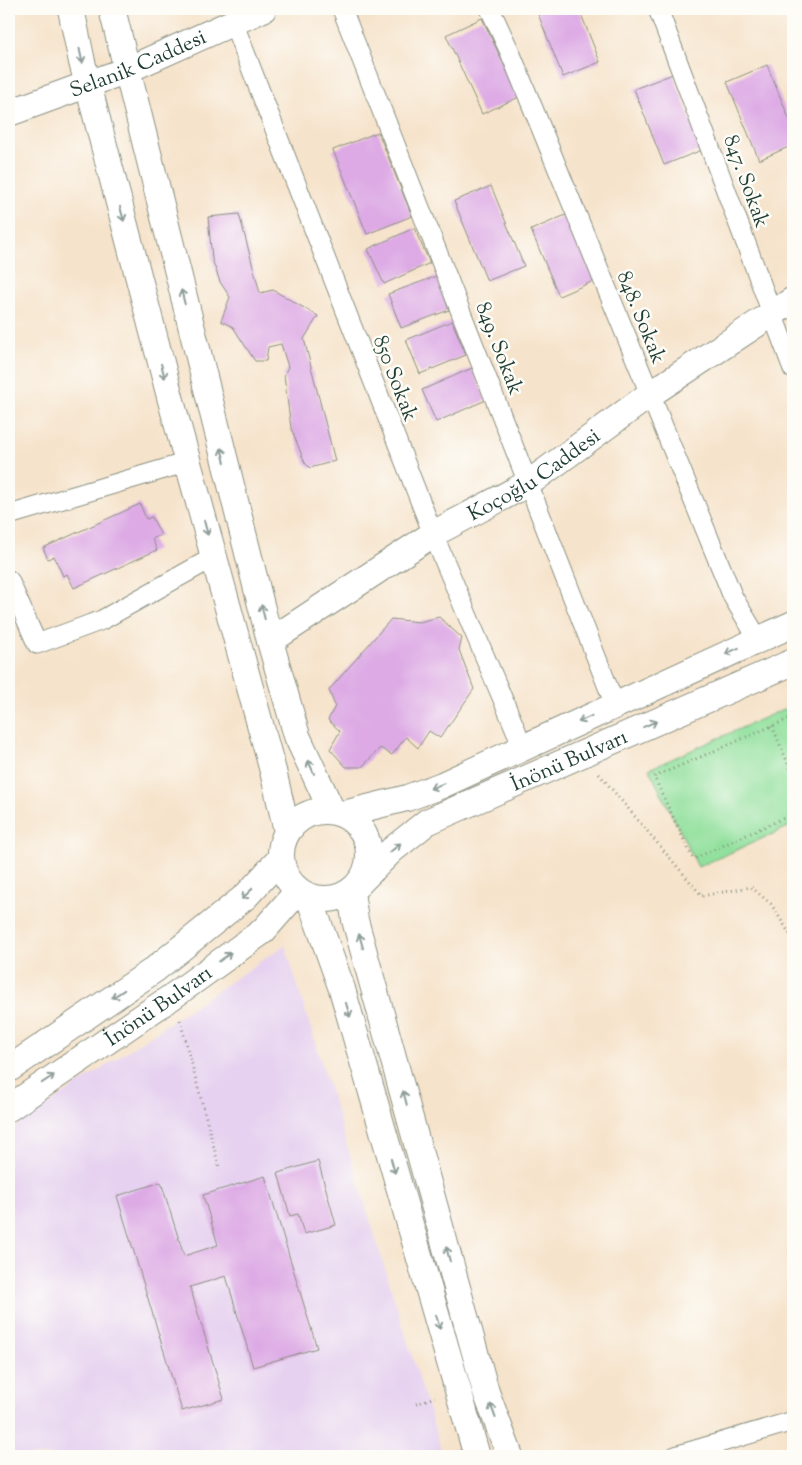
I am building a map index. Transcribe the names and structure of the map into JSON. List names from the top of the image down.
{
  "streets": {
    "main road": ["Selanik Caddesi", "Koçoğlu Caddesi", "İnönü Bulvarı"],
    "street": [
      "847. Sokak",
      "848. Sokak",
      "849. Sokak",
      "850 Sokak"
    ]
  },
  "crossings": [
    ["Selanik Caddesi", "850 Sokak"],
    ["847. Sokak", "Koçoğlu Caddesi"],
    ["848. Sokak", "Koçoğlu Caddesi"],
    ["848. Sokak", "İnönü Bulvarı"],
    ["849. Sokak", "Koçoğlu Caddesi"],
    ["849. Sokak", "İnönü Bulvarı"],
    ["850 Sokak", "Koçoğlu Caddesi"],
    ["850 Sokak", "İnönü Bulvarı"]
  ]
}
